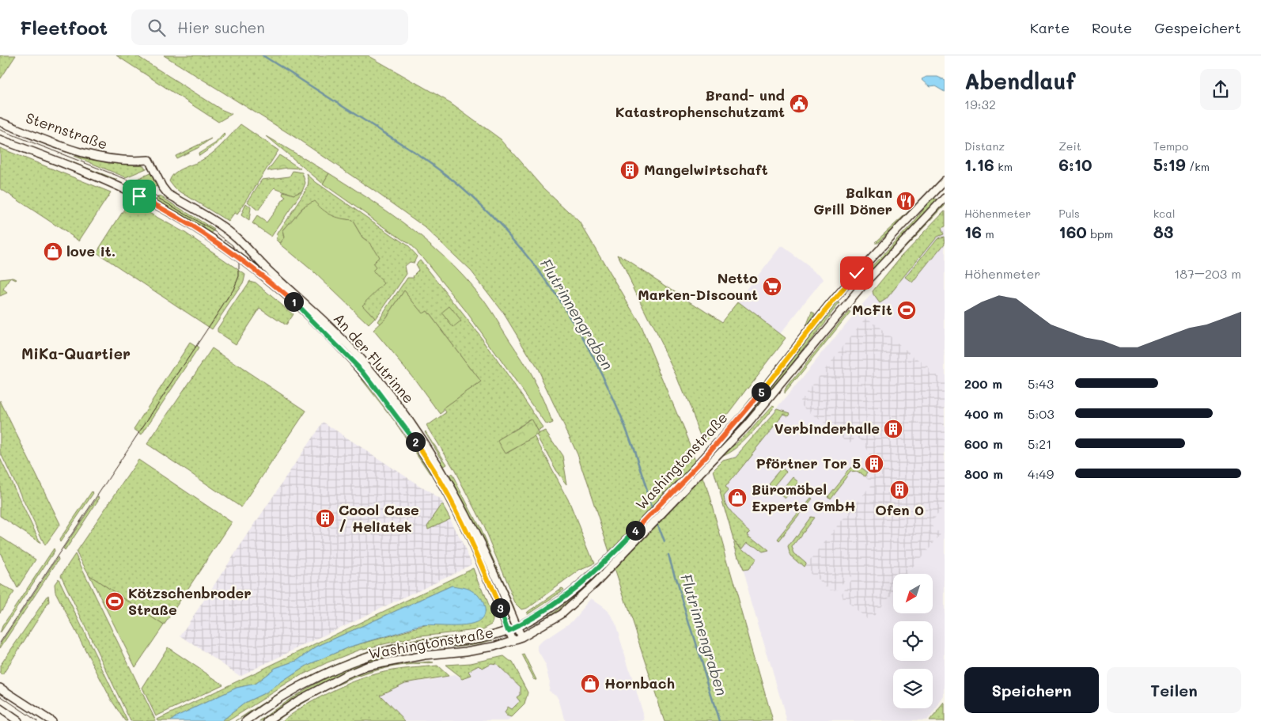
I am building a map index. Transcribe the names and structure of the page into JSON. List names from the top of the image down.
{
  "streets": {
    "main road": ["Sternstraße", "An der Flutrinne", "Washingtonstraße"]
  },
  "crossings": [
    ["Sternstraße", "An der Flutrinne"],
    ["An der Flutrinne", "Washingtonstraße"]
  ],
  "districts": ["MiKa-Quartier"],
  "water": ["Flutrinnengraben"],
  "places": {
    "public building": ["Brand- und Katastrophenschutzamt"],
    "building": [
      "Mangelwirtschaft",
      "Verbinderhalle",
      "Pförtner Tor 5",
      "Ofen 0",
      "Coool Case / Heliatek"
    ],
    "restaurant": ["Balkan Grill Döner"],
    "shop": ["love it.", "Büromöbel Experte GmbH", "Hornbach"],
    "supermarket": ["Netto Marken-Discount"],
    "sports": ["McFit", "Kötzschenbroder Straße"]
  },
  "north": "bottom left",
  "page": {
    "header": "Fleetfoot",
    "search": "Hier suchen",
    "nav": ["Karte", "Route", "Gespeichert"],
    "heading": ["Abendlauf", "19:32"],
    "stats": [
      ["Distanz", "1.16 km"],
      ["Zeit", "6:10"],
      ["Tempo", "5:19 /km"],
      ["Höhenmeter", "16 m"],
      ["Puls", "160 bpm"],
      ["kcal", "83"]
    ],
    "chart": ["Höhenmeter", "187–203 m"],
    "pins": [
      "1",
      "5",
      "2",
      "4",
      "3"
    ],
    "list": [
      {
        "name": "200 m",
        "note": "5:43"
      },
      {
        "name": "400 m",
        "note": "5:03"
      },
      {
        "name": "600 m",
        "note": "5:21"
      },
      {
        "name": "800 m",
        "note": "4:49"
      }
    ],
    "buttons": ["Speichern", "Teilen"]
  }
}
